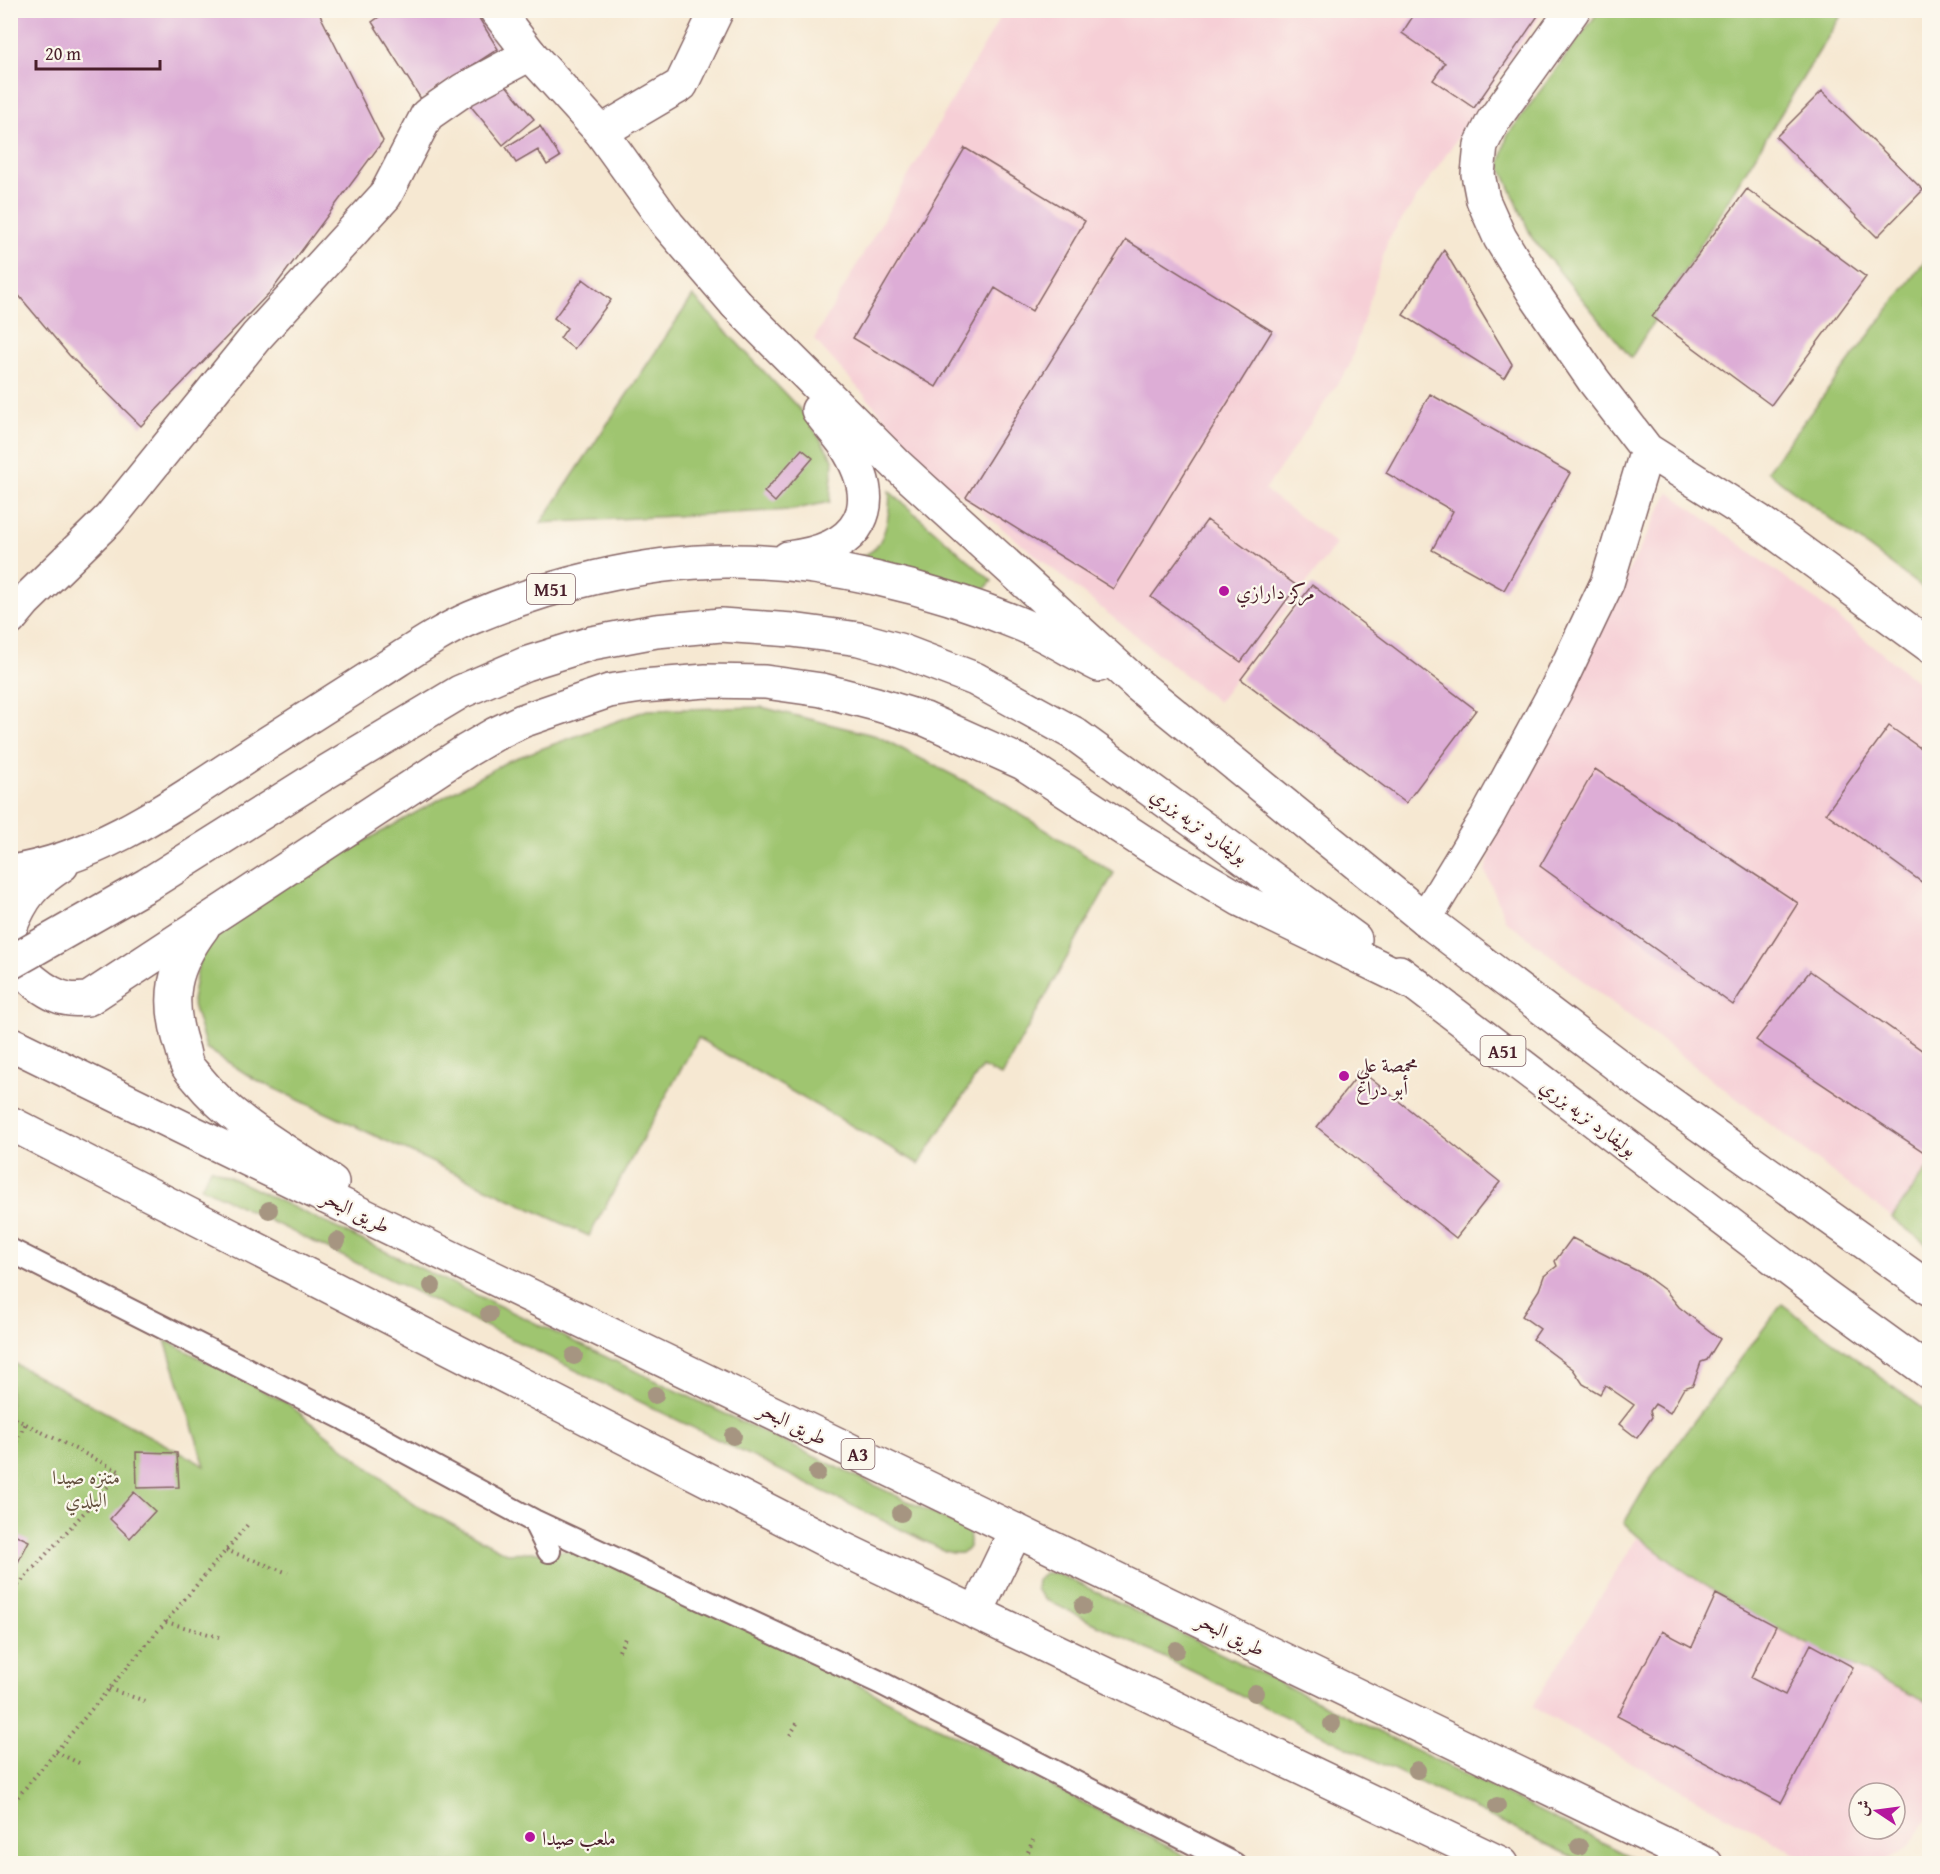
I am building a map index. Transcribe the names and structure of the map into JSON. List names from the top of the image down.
{
  "streets": {
    "main road": [
      "M51",
      "بوليفارد نزيه بزري",
      "A51",
      "طريق البحر",
      "A3"
    ]
  },
  "parks": ["متنزه صيدا البلدي"],
  "places": ["مركز دارازي", "محمصة علي أبو دراع", "ملعب صيدا"],
  "scale_bar": "20 m",
  "north": "left"
}
